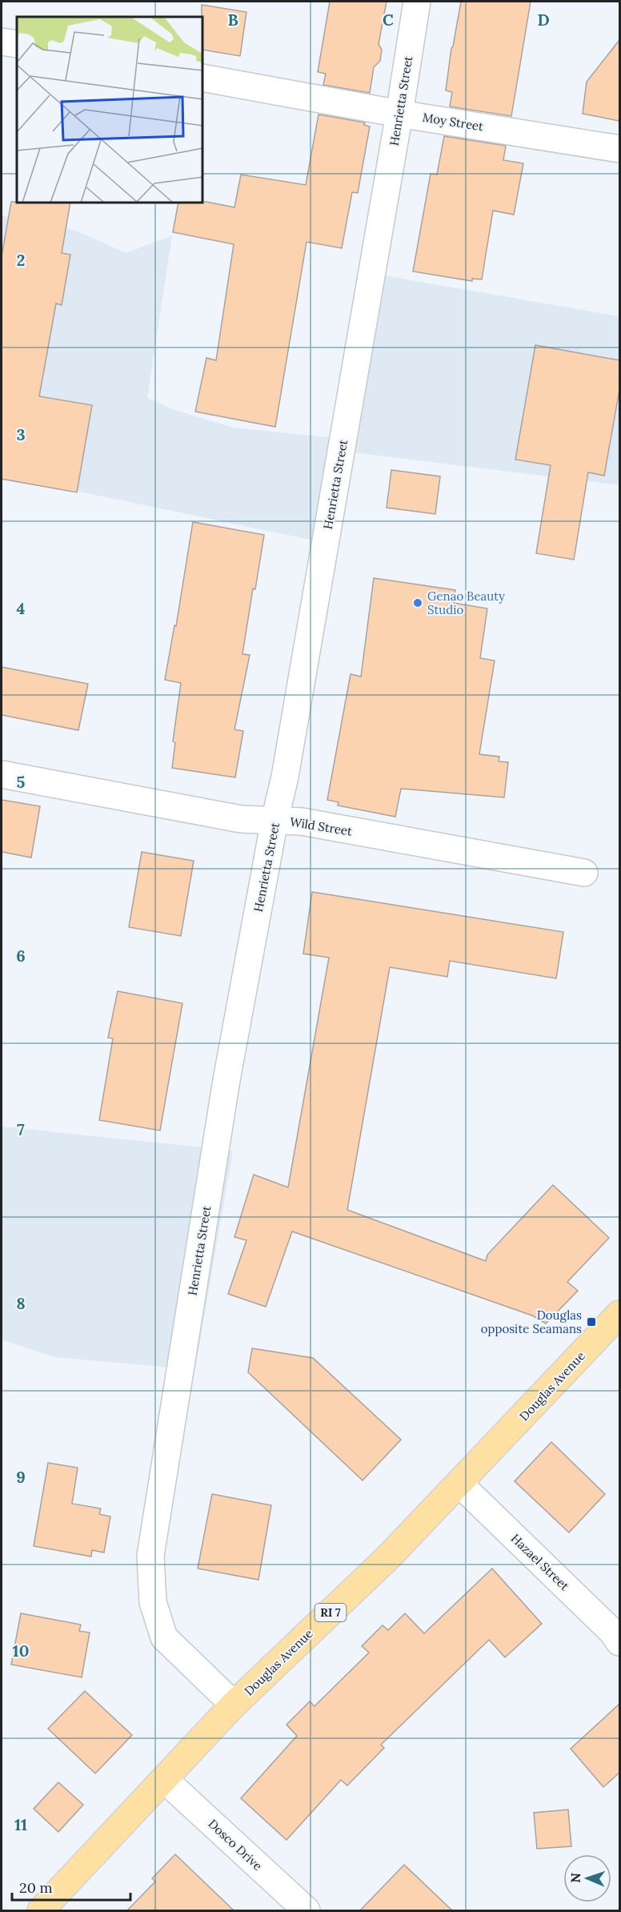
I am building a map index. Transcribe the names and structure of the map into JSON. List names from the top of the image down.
{
  "streets": {
    "main road": ["Douglas Avenue", "RI 7"],
    "street": [
      "Henrietta Street",
      "Moy Street",
      "Wild Street",
      "Hazael Street",
      "Dosco Drive"
    ]
  },
  "crossings": [
    ["Henrietta Street", "Moy Street"],
    ["Henrietta Street", "Wild Street"],
    ["Henrietta Street", "Douglas Avenue"],
    ["Douglas Avenue", "Hazael Street"],
    ["Douglas Avenue", "Dosco Drive"]
  ],
  "places": {
    "other": ["Genao Beauty Studio"],
    "transit": ["Douglas opposite Seamans"]
  },
  "scale_bar": "20 m",
  "north": "left",
  "grid": {
    "columns": ["B", "C", "D"],
    "rows": [
      "2",
      "3",
      "4",
      "5",
      "6",
      "7",
      "8",
      "9",
      "10",
      "11"
    ]
  }
}
